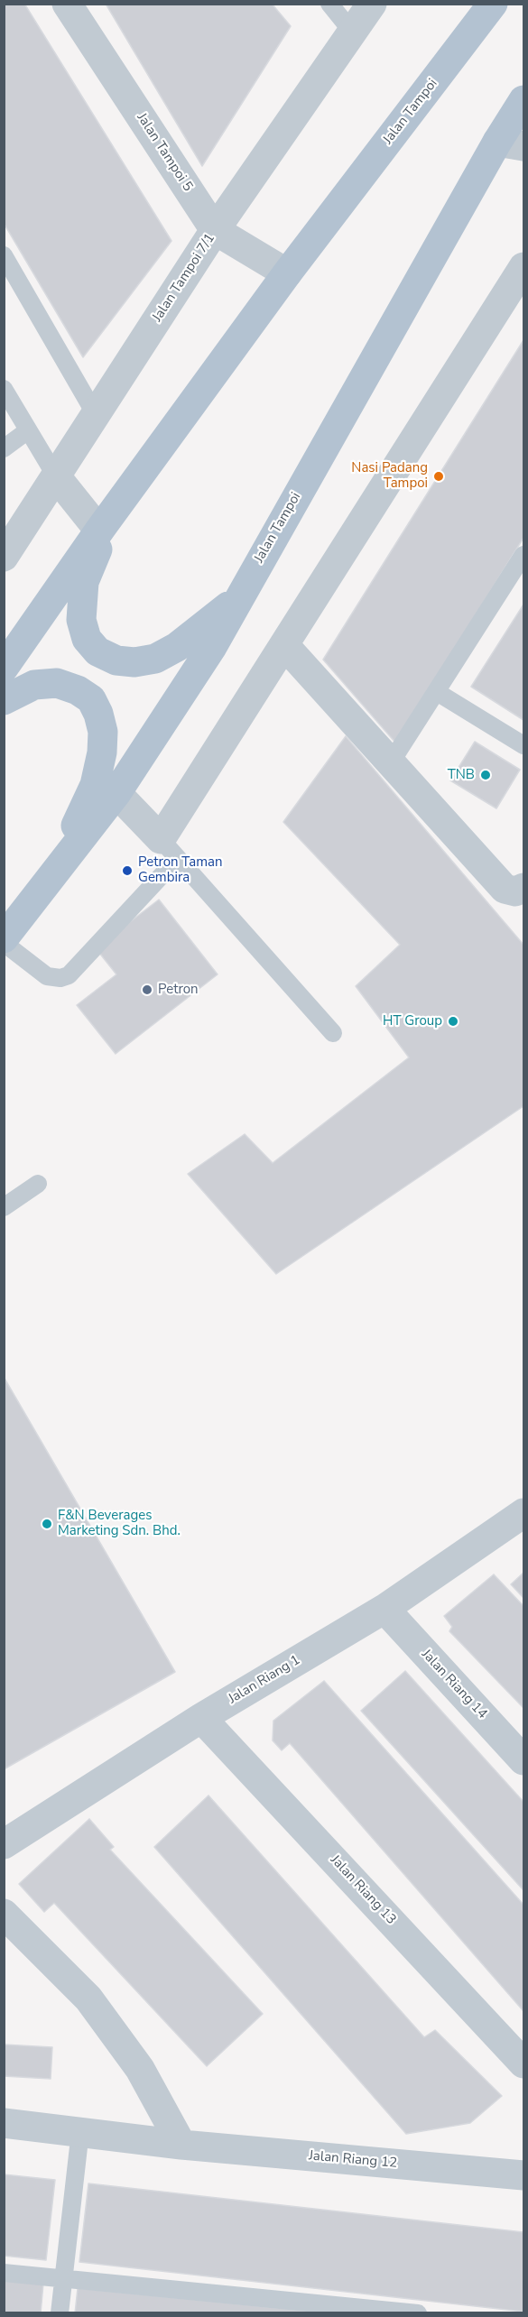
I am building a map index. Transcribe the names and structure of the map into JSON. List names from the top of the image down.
{
  "streets": {
    "main road": ["Jalan Tampoi"],
    "street": [
      "Jalan Tampoi 5",
      "Jalan Tampoi 7/1",
      "Jalan Riang 1",
      "Jalan Riang 14",
      "Jalan Riang 13",
      "Jalan Riang 12"
    ]
  },
  "crossings": [
    ["Jalan Tampoi", "Jalan Tampoi 5"],
    ["Jalan Tampoi 5", "Jalan Tampoi 7/1"],
    ["Jalan Riang 1", "Jalan Riang 14"],
    ["Jalan Riang 1", "Jalan Riang 13"]
  ],
  "places": [
    "Nasi Padang Tampoi",
    "TNB",
    "Petron Taman Gembira",
    "Petron",
    "HT Group",
    "F&N Beverages Marketing Sdn. Bhd."
  ]
}
